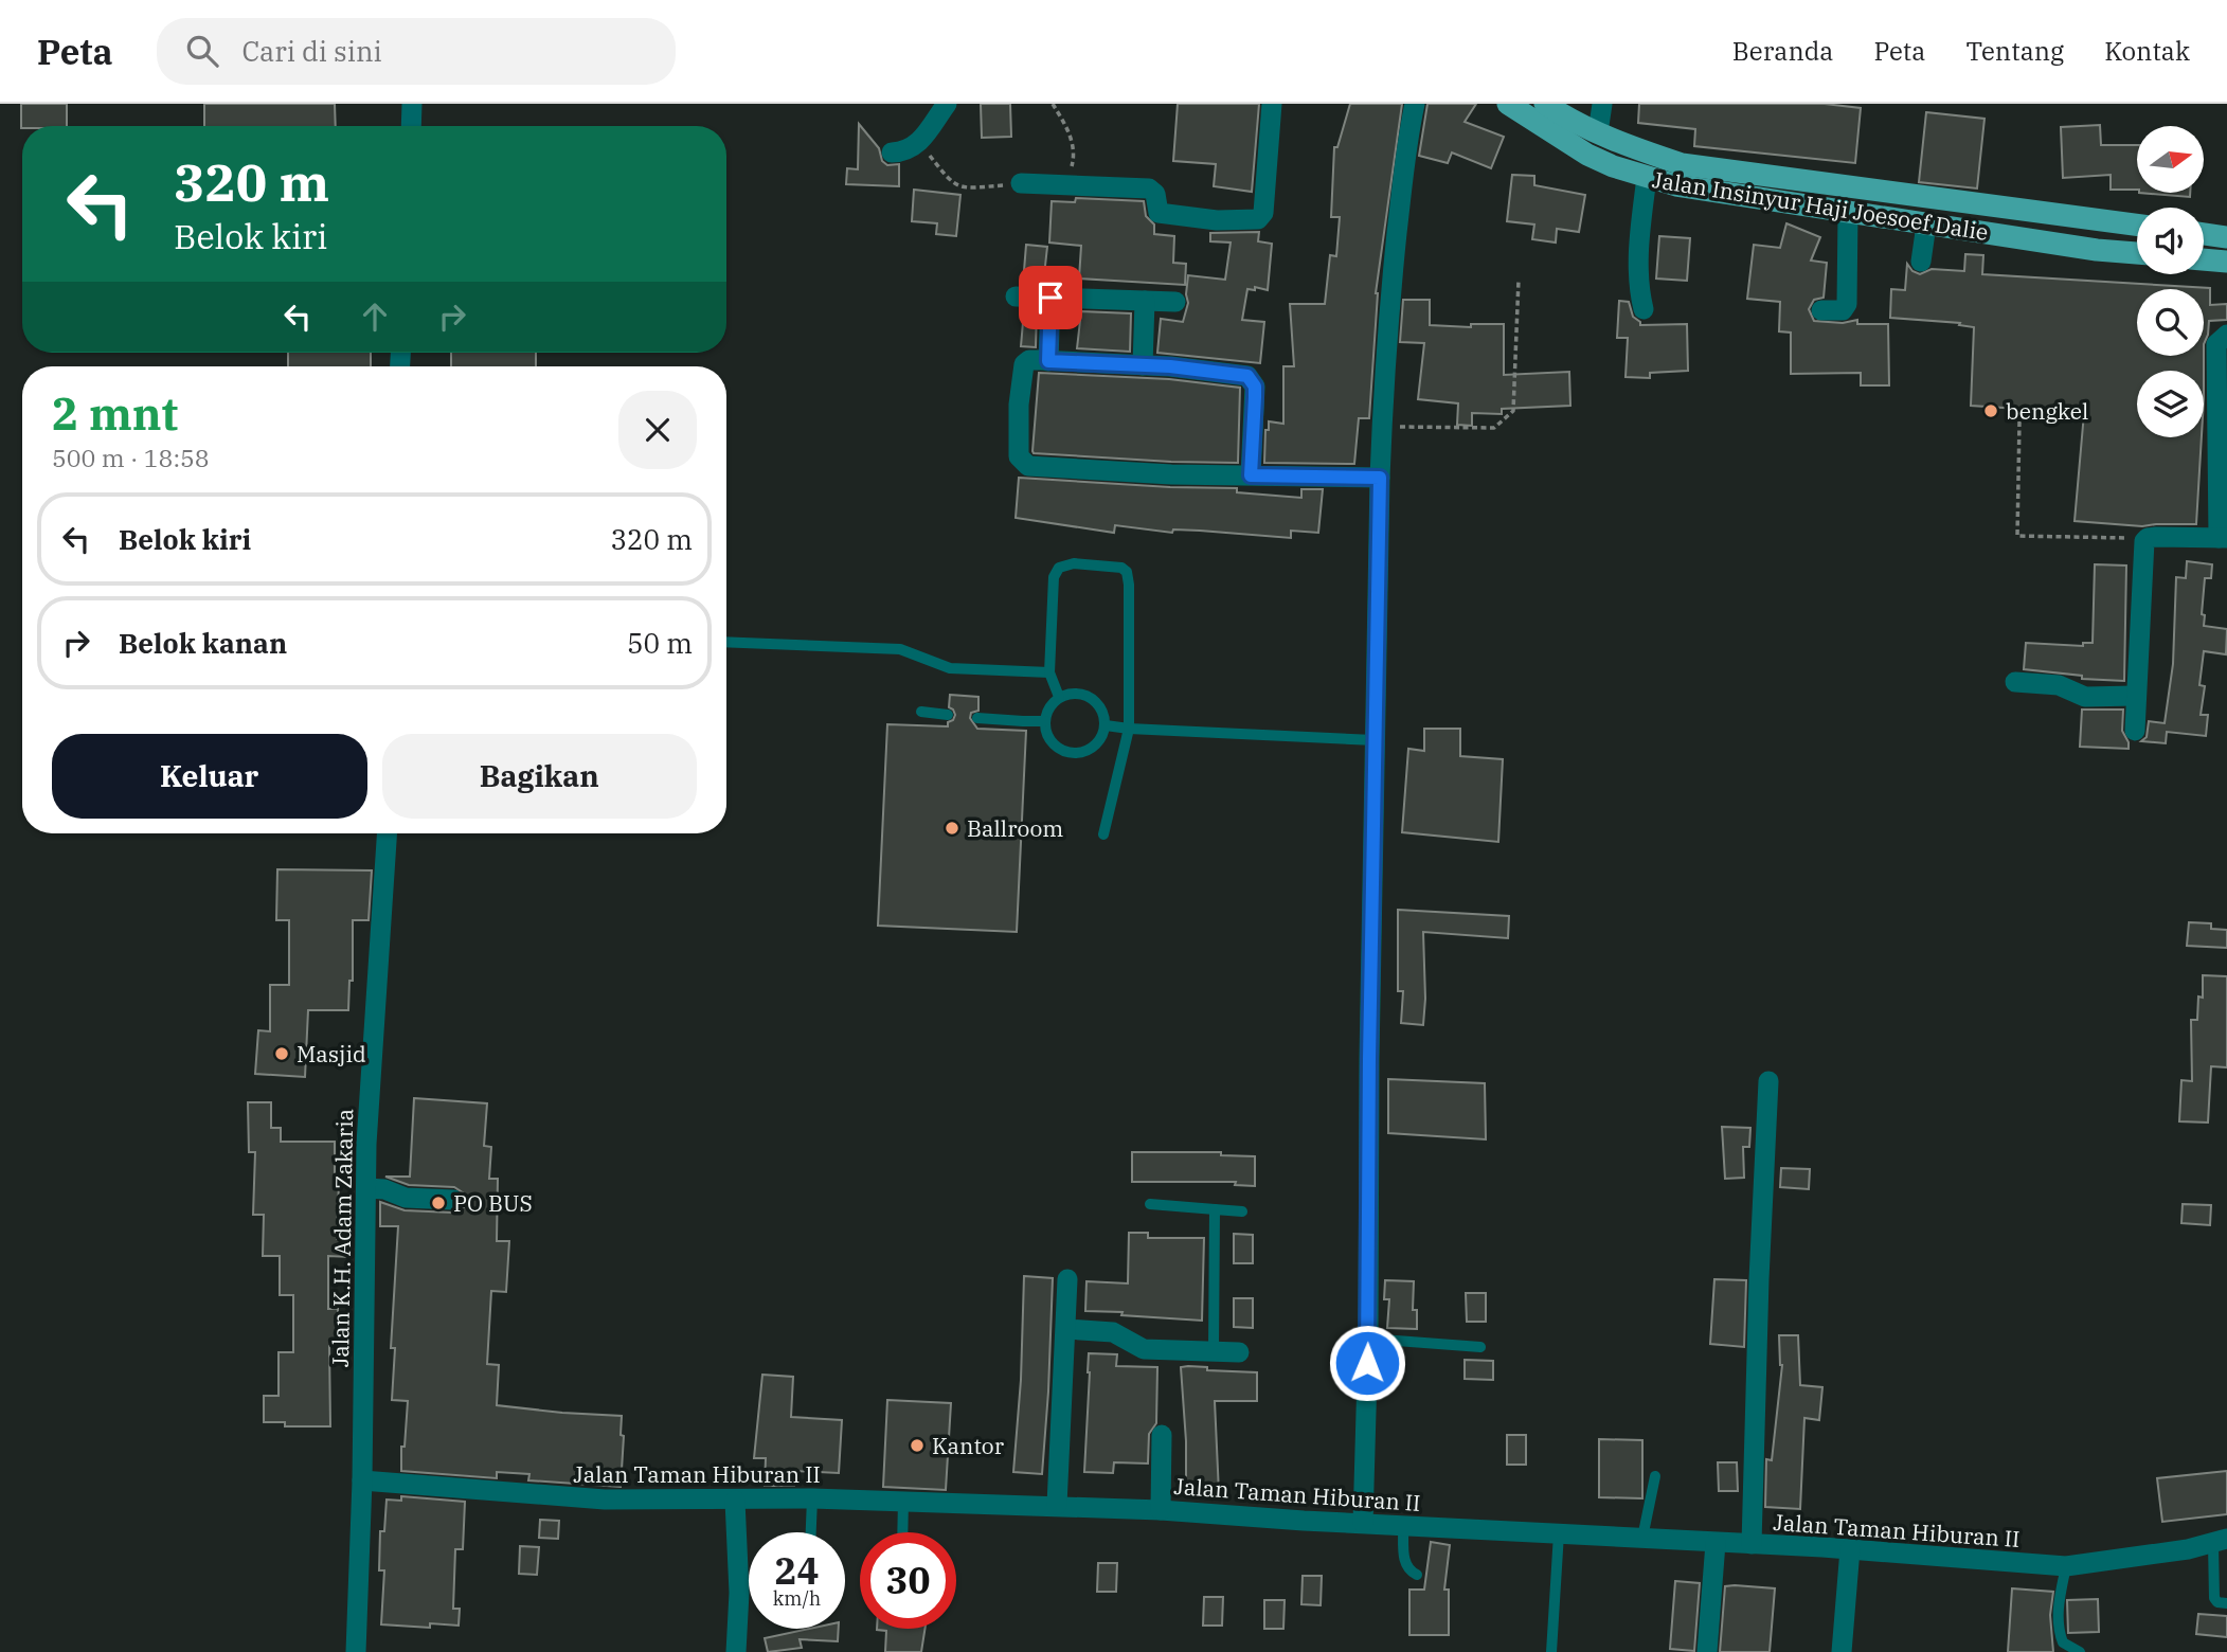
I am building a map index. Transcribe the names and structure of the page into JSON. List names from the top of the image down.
{
  "streets": {
    "main road": ["Jalan Insinyur Haji Joesoef Dalie"],
    "street": ["Jalan K.H. Adam Zakaria", "Jalan Taman Hiburan II"]
  },
  "crossings": [
    ["Jalan K.H. Adam Zakaria", "Jalan Taman Hiburan II"]
  ],
  "places": [
    "bengkel",
    "Ballroom",
    "Masjid",
    "PO BUS",
    "Kantor"
  ],
  "north": "right",
  "page": {
    "header": "Peta",
    "search": "Cari di sini",
    "nav": [
      "Beranda",
      "Peta",
      "Tentang",
      "Kontak"
    ],
    "turn": ["320 m", "Belok kiri"],
    "heading": ["2 mnt", "500 m · 18:58"],
    "list": [
      {
        "name": "Belok kiri",
        "value": "320 m"
      },
      {
        "name": "Belok kanan",
        "value": "50 m"
      }
    ],
    "buttons": ["Keluar", "Bagikan"],
    "speed": "24 km/h",
    "limit": "30"
  }
}
